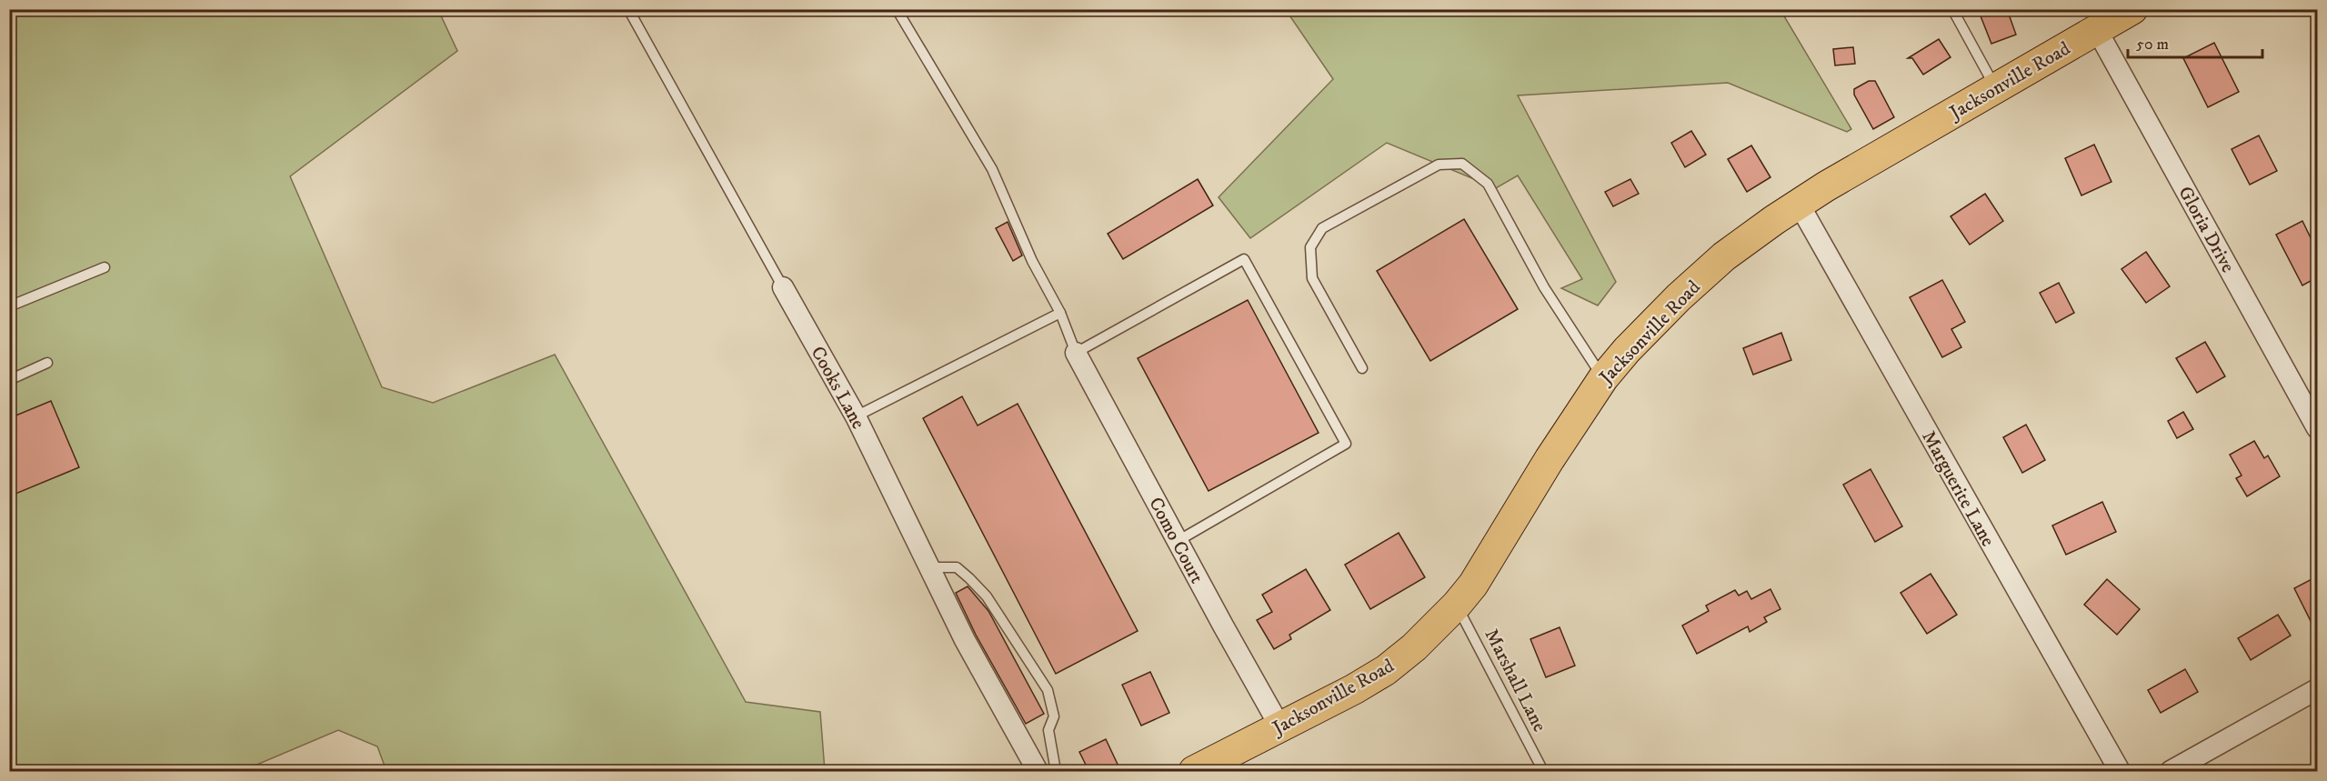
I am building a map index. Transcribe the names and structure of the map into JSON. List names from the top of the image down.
{
  "streets": {
    "main road": ["Jacksonville Road"],
    "street": [
      "Gloria Drive",
      "Cooks Lane",
      "Marguerite Lane",
      "Como Court"
    ],
    "lane": ["Marshall Lane"]
  },
  "crossings": [
    ["Jacksonville Road", "Gloria Drive"],
    ["Jacksonville Road", "Marguerite Lane"],
    ["Jacksonville Road", "Como Court"],
    ["Jacksonville Road", "Marshall Lane"]
  ],
  "scale_bar": "50 m"
}
